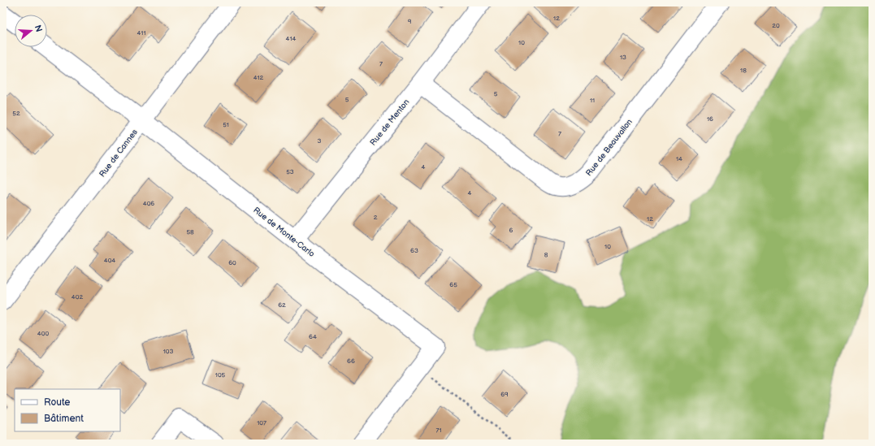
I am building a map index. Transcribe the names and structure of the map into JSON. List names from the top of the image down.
{
  "streets": {
    "street": [
      "Rue de Menton",
      "Rue de Beauvallon",
      "Rue de Cannes",
      "Rue de Monte-Carlo"
    ]
  },
  "crossings": [
    ["Rue de Menton", "Rue de Beauvallon"],
    ["Rue de Menton", "Rue de Monte-Carlo"],
    ["Rue de Cannes", "Rue de Monte-Carlo"]
  ],
  "house_numbers": [
    "12",
    "9",
    "20",
    "411",
    "414",
    "10",
    "13",
    "7",
    "18",
    "412",
    "5",
    "5",
    "11",
    "52",
    "16",
    "51",
    "7",
    "3",
    "14",
    "4",
    "53",
    "4",
    "406",
    "2",
    "12",
    "6",
    "58",
    "10",
    "63",
    "8",
    "404",
    "60",
    "65",
    "402",
    "62",
    "400",
    "64",
    "103",
    "66",
    "105",
    "69",
    "107",
    "71"
  ],
  "legend": ["Route", "Bâtiment"],
  "north": "right"
}
